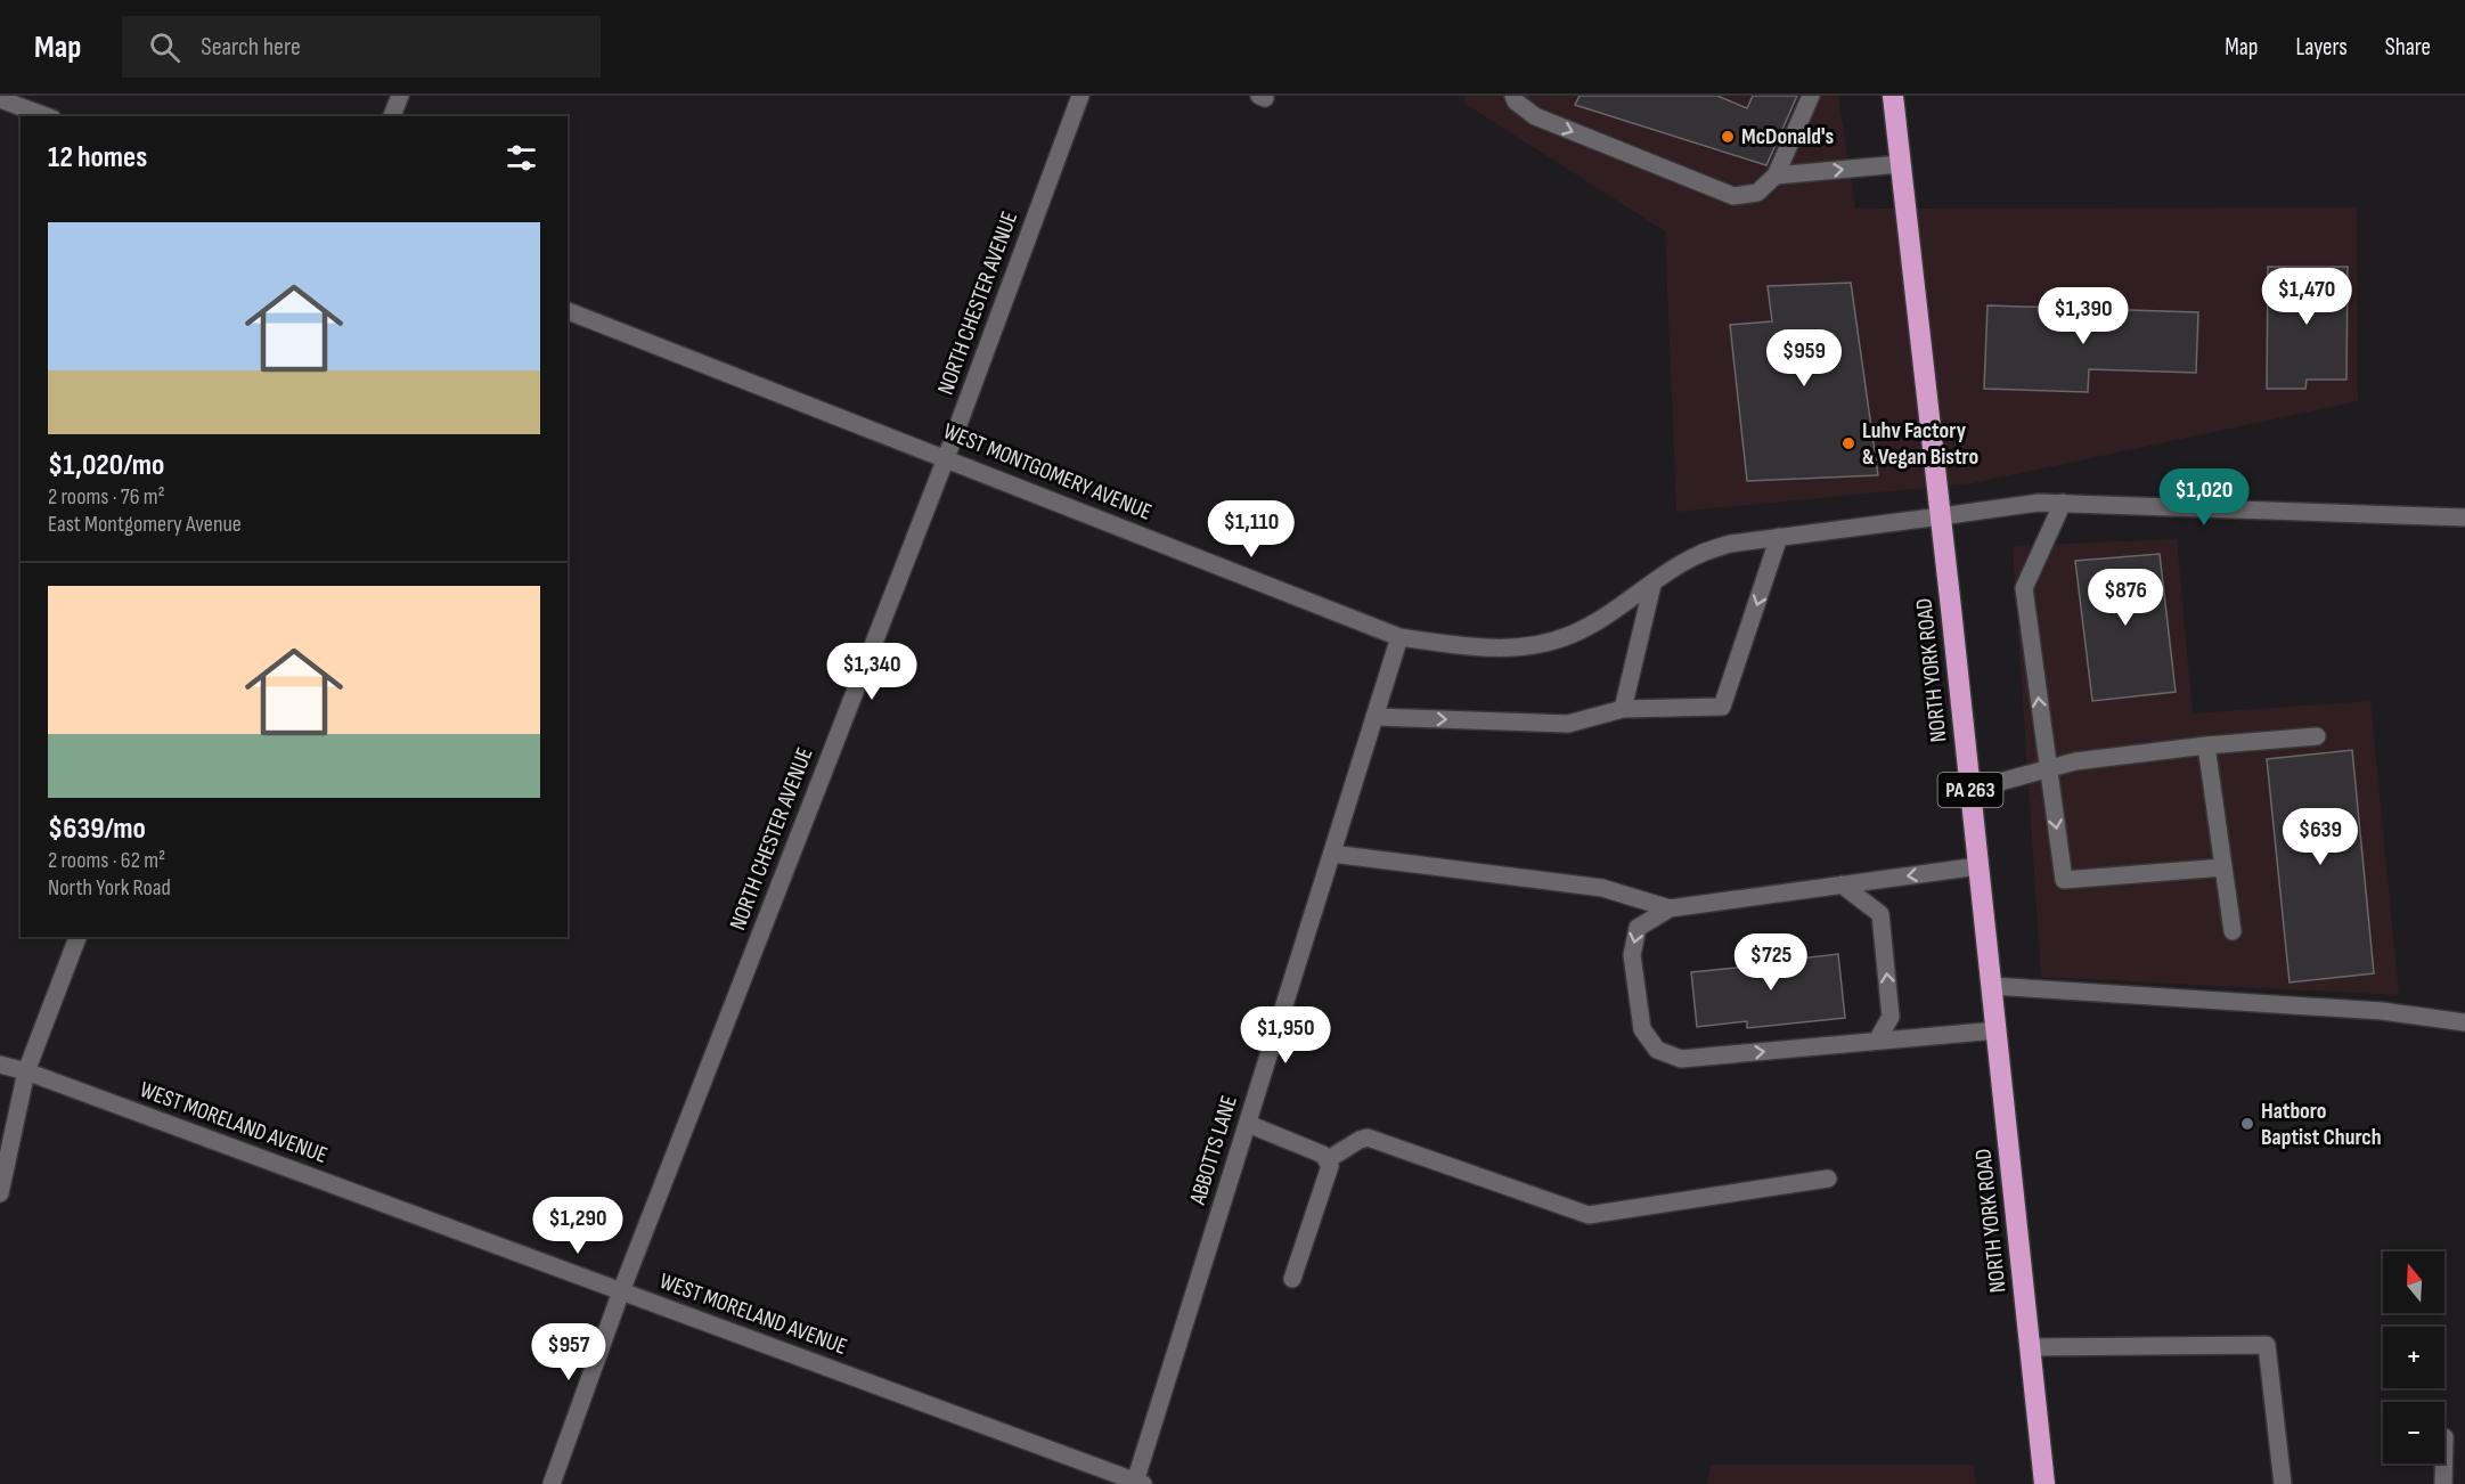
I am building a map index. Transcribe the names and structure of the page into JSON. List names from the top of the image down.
{
  "streets": {
    "highway": ["NORTH YORK ROAD", "PA 263"],
    "street": [
      "NORTH CHESTER AVENUE",
      "WEST MONTGOMERY AVENUE",
      "WEST MORELAND AVENUE",
      "ABBOTTS LANE"
    ]
  },
  "crossings": [
    ["NORTH CHESTER AVENUE", "WEST MONTGOMERY AVENUE"],
    ["NORTH CHESTER AVENUE", "WEST MORELAND AVENUE"],
    ["WEST MONTGOMERY AVENUE", "NORTH YORK ROAD"],
    ["WEST MONTGOMERY AVENUE", "ABBOTTS LANE"],
    ["WEST MORELAND AVENUE", "ABBOTTS LANE"]
  ],
  "places": ["McDonald's", "Luhv Factory & Vegan Bistro", "Hatboro Baptist Church"],
  "north": "top",
  "page": {
    "header": "Map",
    "search": "Search here",
    "nav": ["Map", "Layers", "Share"],
    "heading": "12 homes",
    "list": [
      {
        "name": "$1,020/mo",
        "note": "2 rooms · 76 m² · East Montgomery Avenue"
      },
      {
        "name": "$639/mo",
        "note": "2 rooms · 62 m² · North York Road"
      }
    ],
    "price": [
      "$1,470",
      "$1,390",
      "$959",
      "$1,020",
      "$1,110",
      "$876",
      "$1,340",
      "$639",
      "$725",
      "$1,950",
      "$1,290",
      "$957"
    ],
    "map_buttons": ["+", "−"]
  }
}
